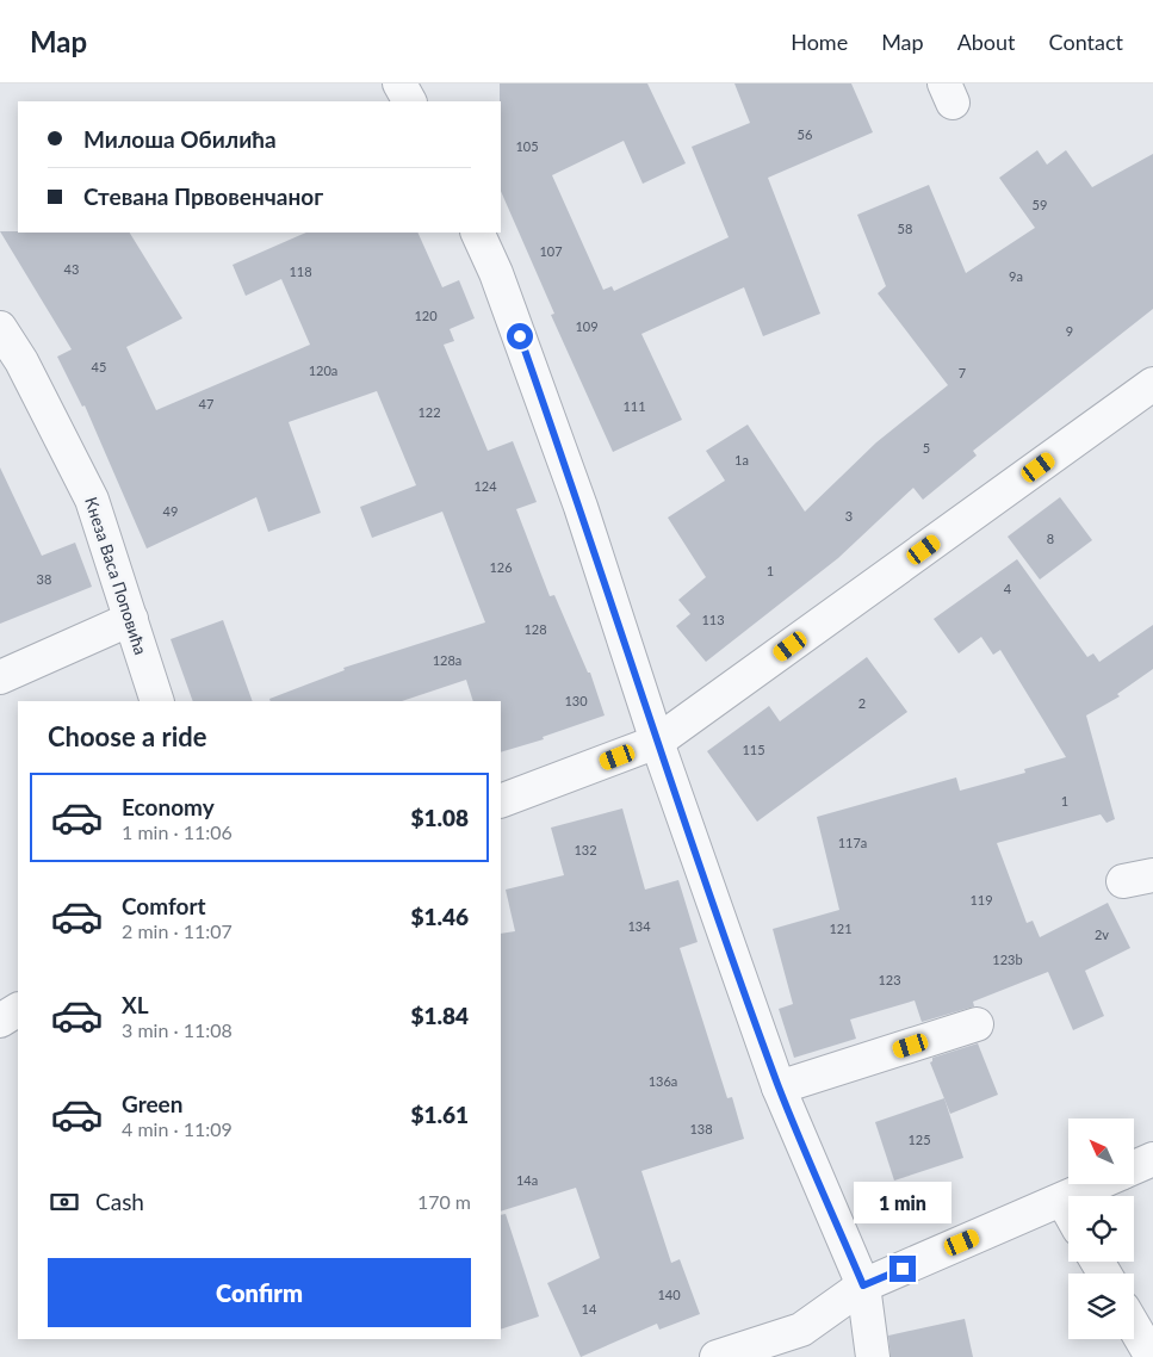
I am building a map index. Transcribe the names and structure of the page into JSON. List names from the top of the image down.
{
  "streets": {
    "street": ["Кнеза Васа Поповића"]
  },
  "house_numbers": [
    "56",
    "105",
    "59",
    "58",
    "107",
    "43",
    "118",
    "9a",
    "120",
    "109",
    "9",
    "45",
    "120a",
    "7",
    "47",
    "111",
    "122",
    "5",
    "1a",
    "124",
    "49",
    "3",
    "8",
    "126",
    "1",
    "38",
    "4",
    "113",
    "128",
    "128a",
    "130",
    "2",
    "115",
    "1",
    "117a",
    "132",
    "119",
    "134",
    "121",
    "2v",
    "123b",
    "123",
    "136a",
    "138",
    "125",
    "14a",
    "140",
    "14"
  ],
  "north": "top left",
  "page": {
    "header": "Map",
    "nav": [
      "Home",
      "Map",
      "About",
      "Contact"
    ],
    "banner": ["Милоша Обилића", "Стевана Првовенчаног"],
    "heading": "Choose a ride",
    "list": [
      {
        "name": "Economy",
        "note": "1 min · 11:06",
        "value": "$1.08"
      },
      {
        "name": "Comfort",
        "note": "2 min · 11:07",
        "value": "$1.46"
      },
      {
        "name": "XL",
        "note": "3 min · 11:08",
        "value": "$1.84"
      },
      {
        "name": "Green",
        "note": "4 min · 11:09",
        "value": "$1.61"
      }
    ],
    "pay": ["Cash", "170 m"],
    "bubble": "1 min",
    "buttons": "Confirm"
  }
}
